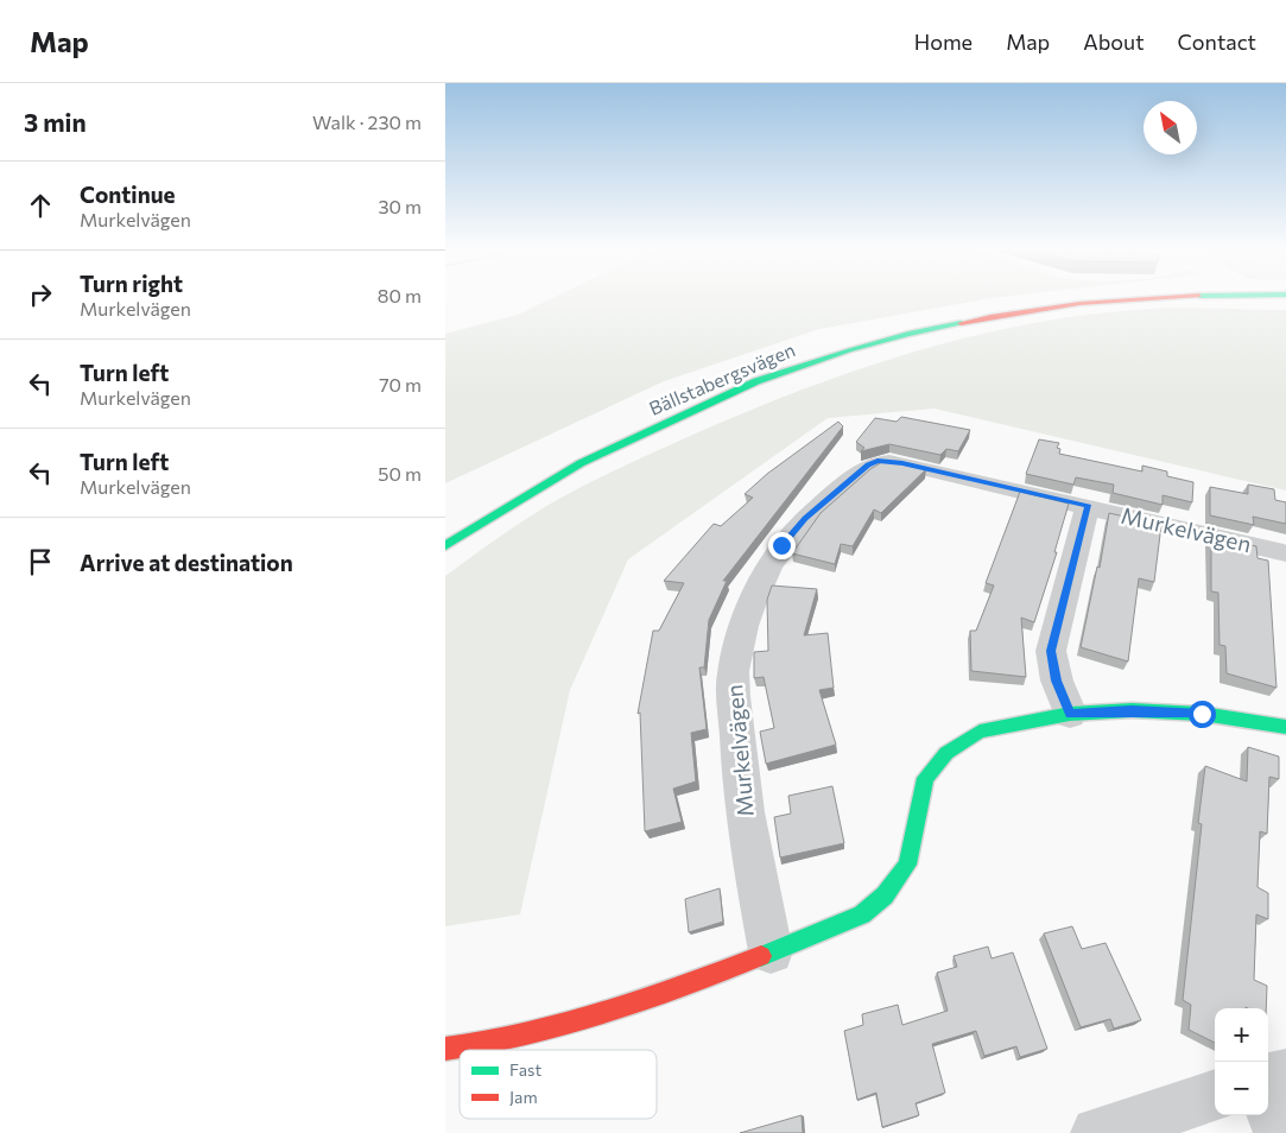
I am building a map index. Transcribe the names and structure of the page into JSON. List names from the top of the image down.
{
  "streets": {
    "street": ["Bällstabergsvägen", "Murkelvägen"]
  },
  "legend": ["Fast", "Jam"],
  "north": "top left",
  "page": {
    "header": "Map",
    "nav": [
      "Home",
      "Map",
      "About",
      "Contact"
    ],
    "heading": ["3 min", "Walk · 230 m"],
    "list": [
      ["Continue", "Murkelvägen", "30 m"],
      ["Turn right", "Murkelvägen", "80 m"],
      ["Turn left", "Murkelvägen", "70 m"],
      ["Turn left", "Murkelvägen", "50 m"],
      "Arrive at destination"
    ],
    "map_buttons": ["+", "−"]
  }
}
